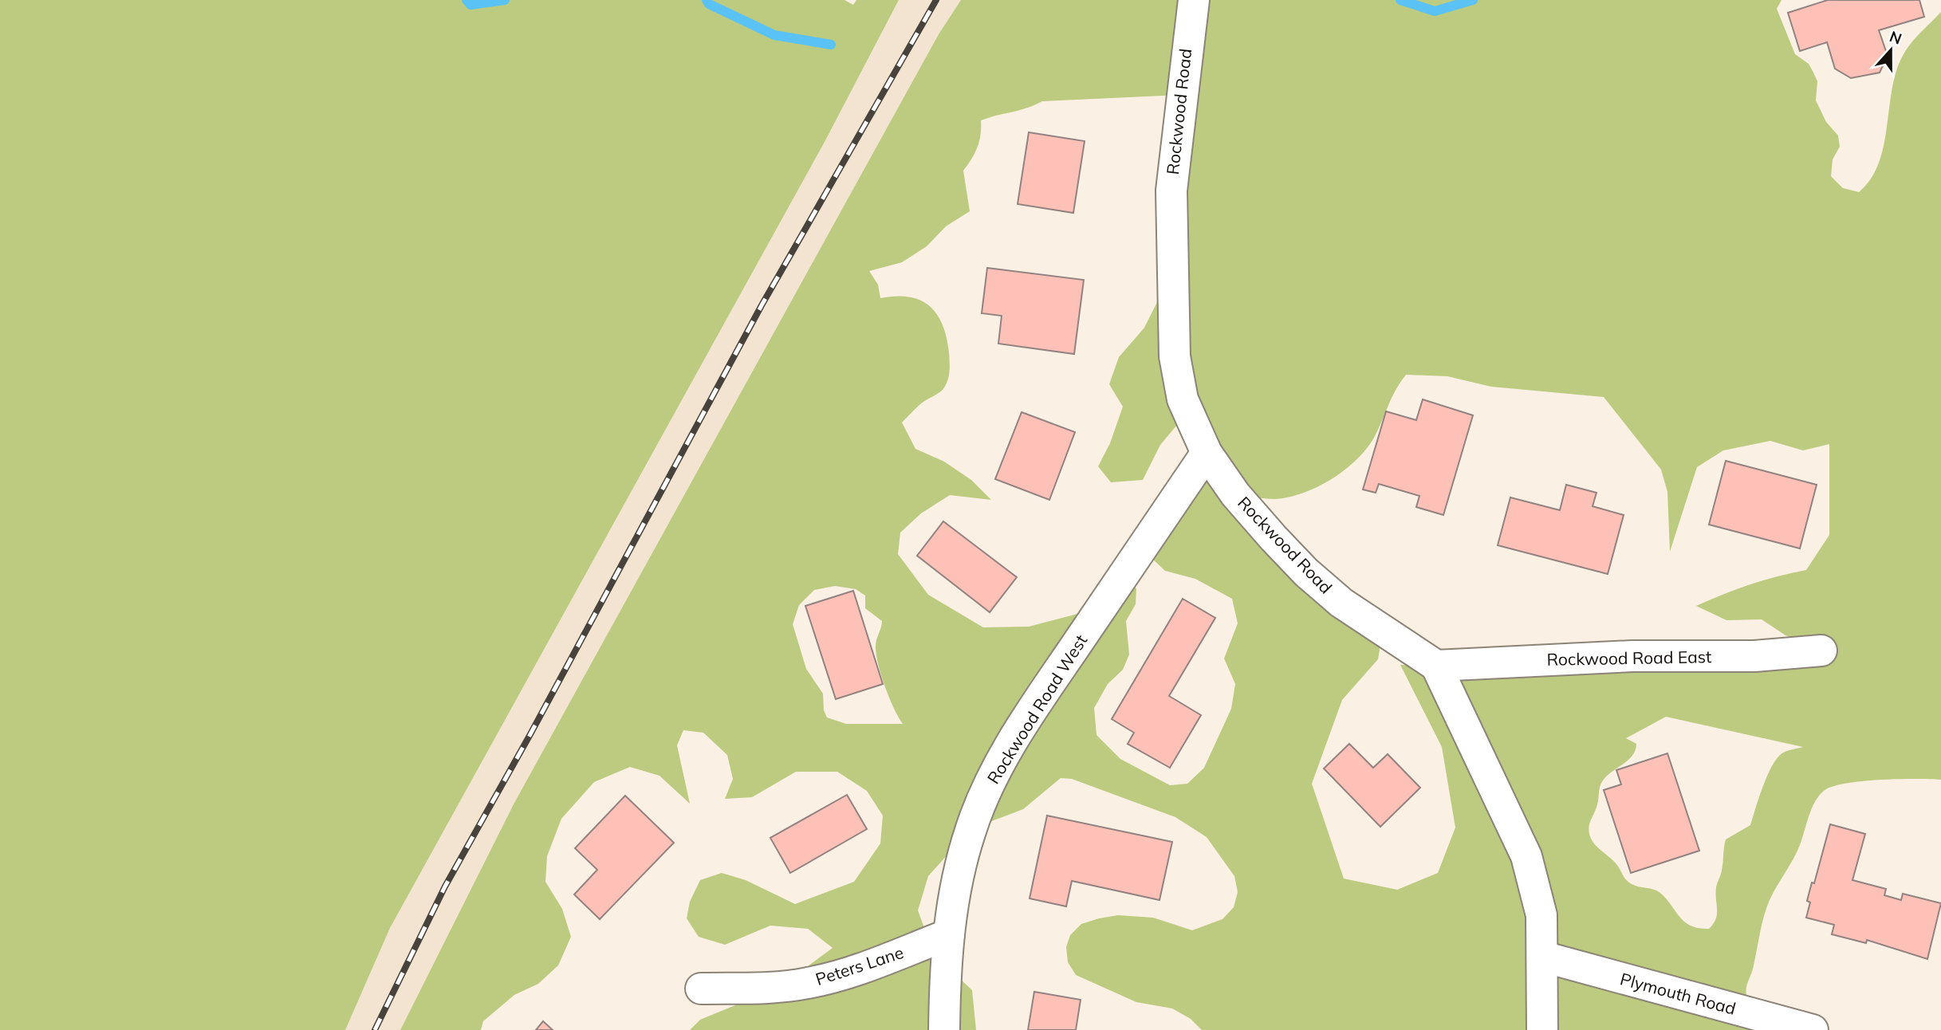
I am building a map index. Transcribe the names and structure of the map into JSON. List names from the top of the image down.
{
  "streets": {
    "street": [
      "Rockwood Road",
      "Rockwood Road East",
      "Rockwood Road West",
      "Peters Lane",
      "Plymouth Road"
    ]
  },
  "crossings": [
    ["Rockwood Road", "Rockwood Road East"],
    ["Rockwood Road", "Rockwood Road West"],
    ["Rockwood Road West", "Peters Lane"]
  ],
  "north": "top"
}
